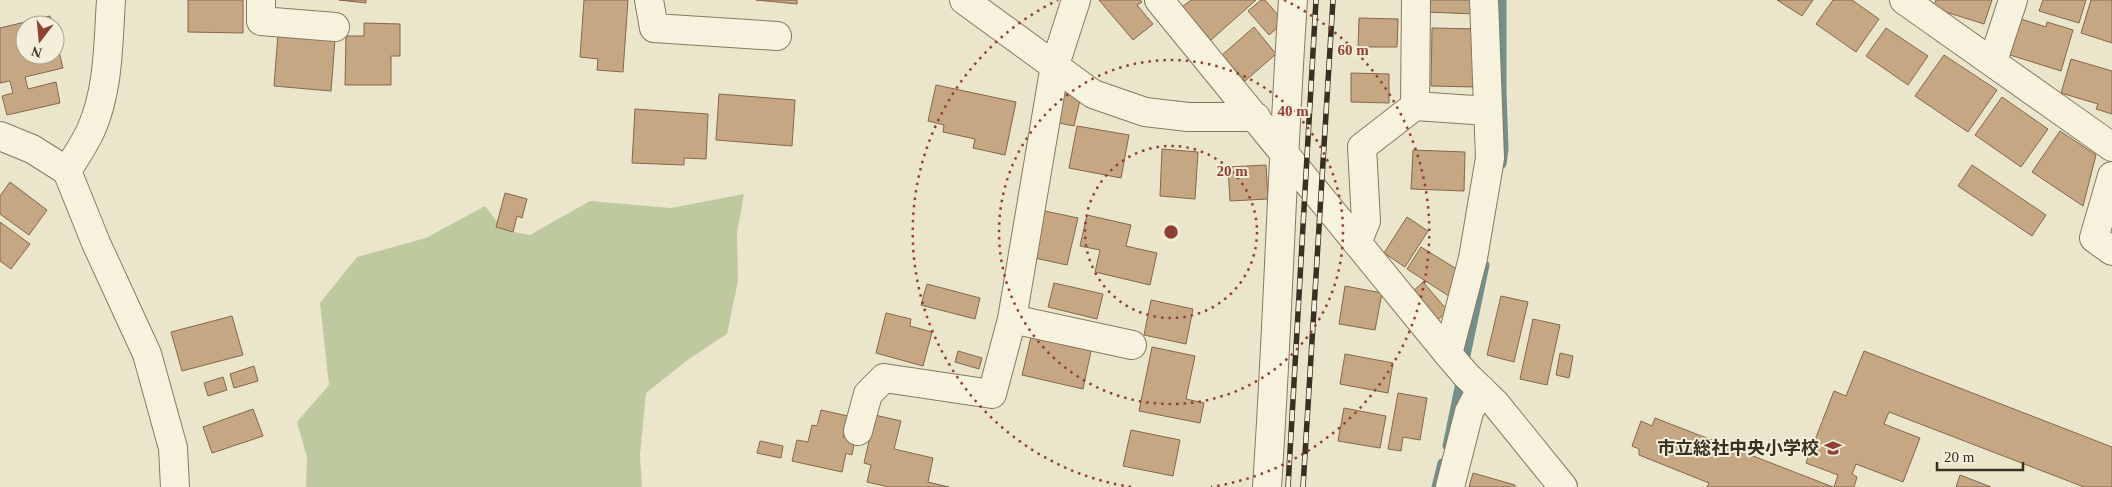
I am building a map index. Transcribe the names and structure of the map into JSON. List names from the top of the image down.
{
  "places": {
    "school or university": ["市立総社中央小学校"]
  },
  "scale_bar": "20 m",
  "north": "bottom",
  "rings": ["60 m", "40 m", "20 m"]
}
